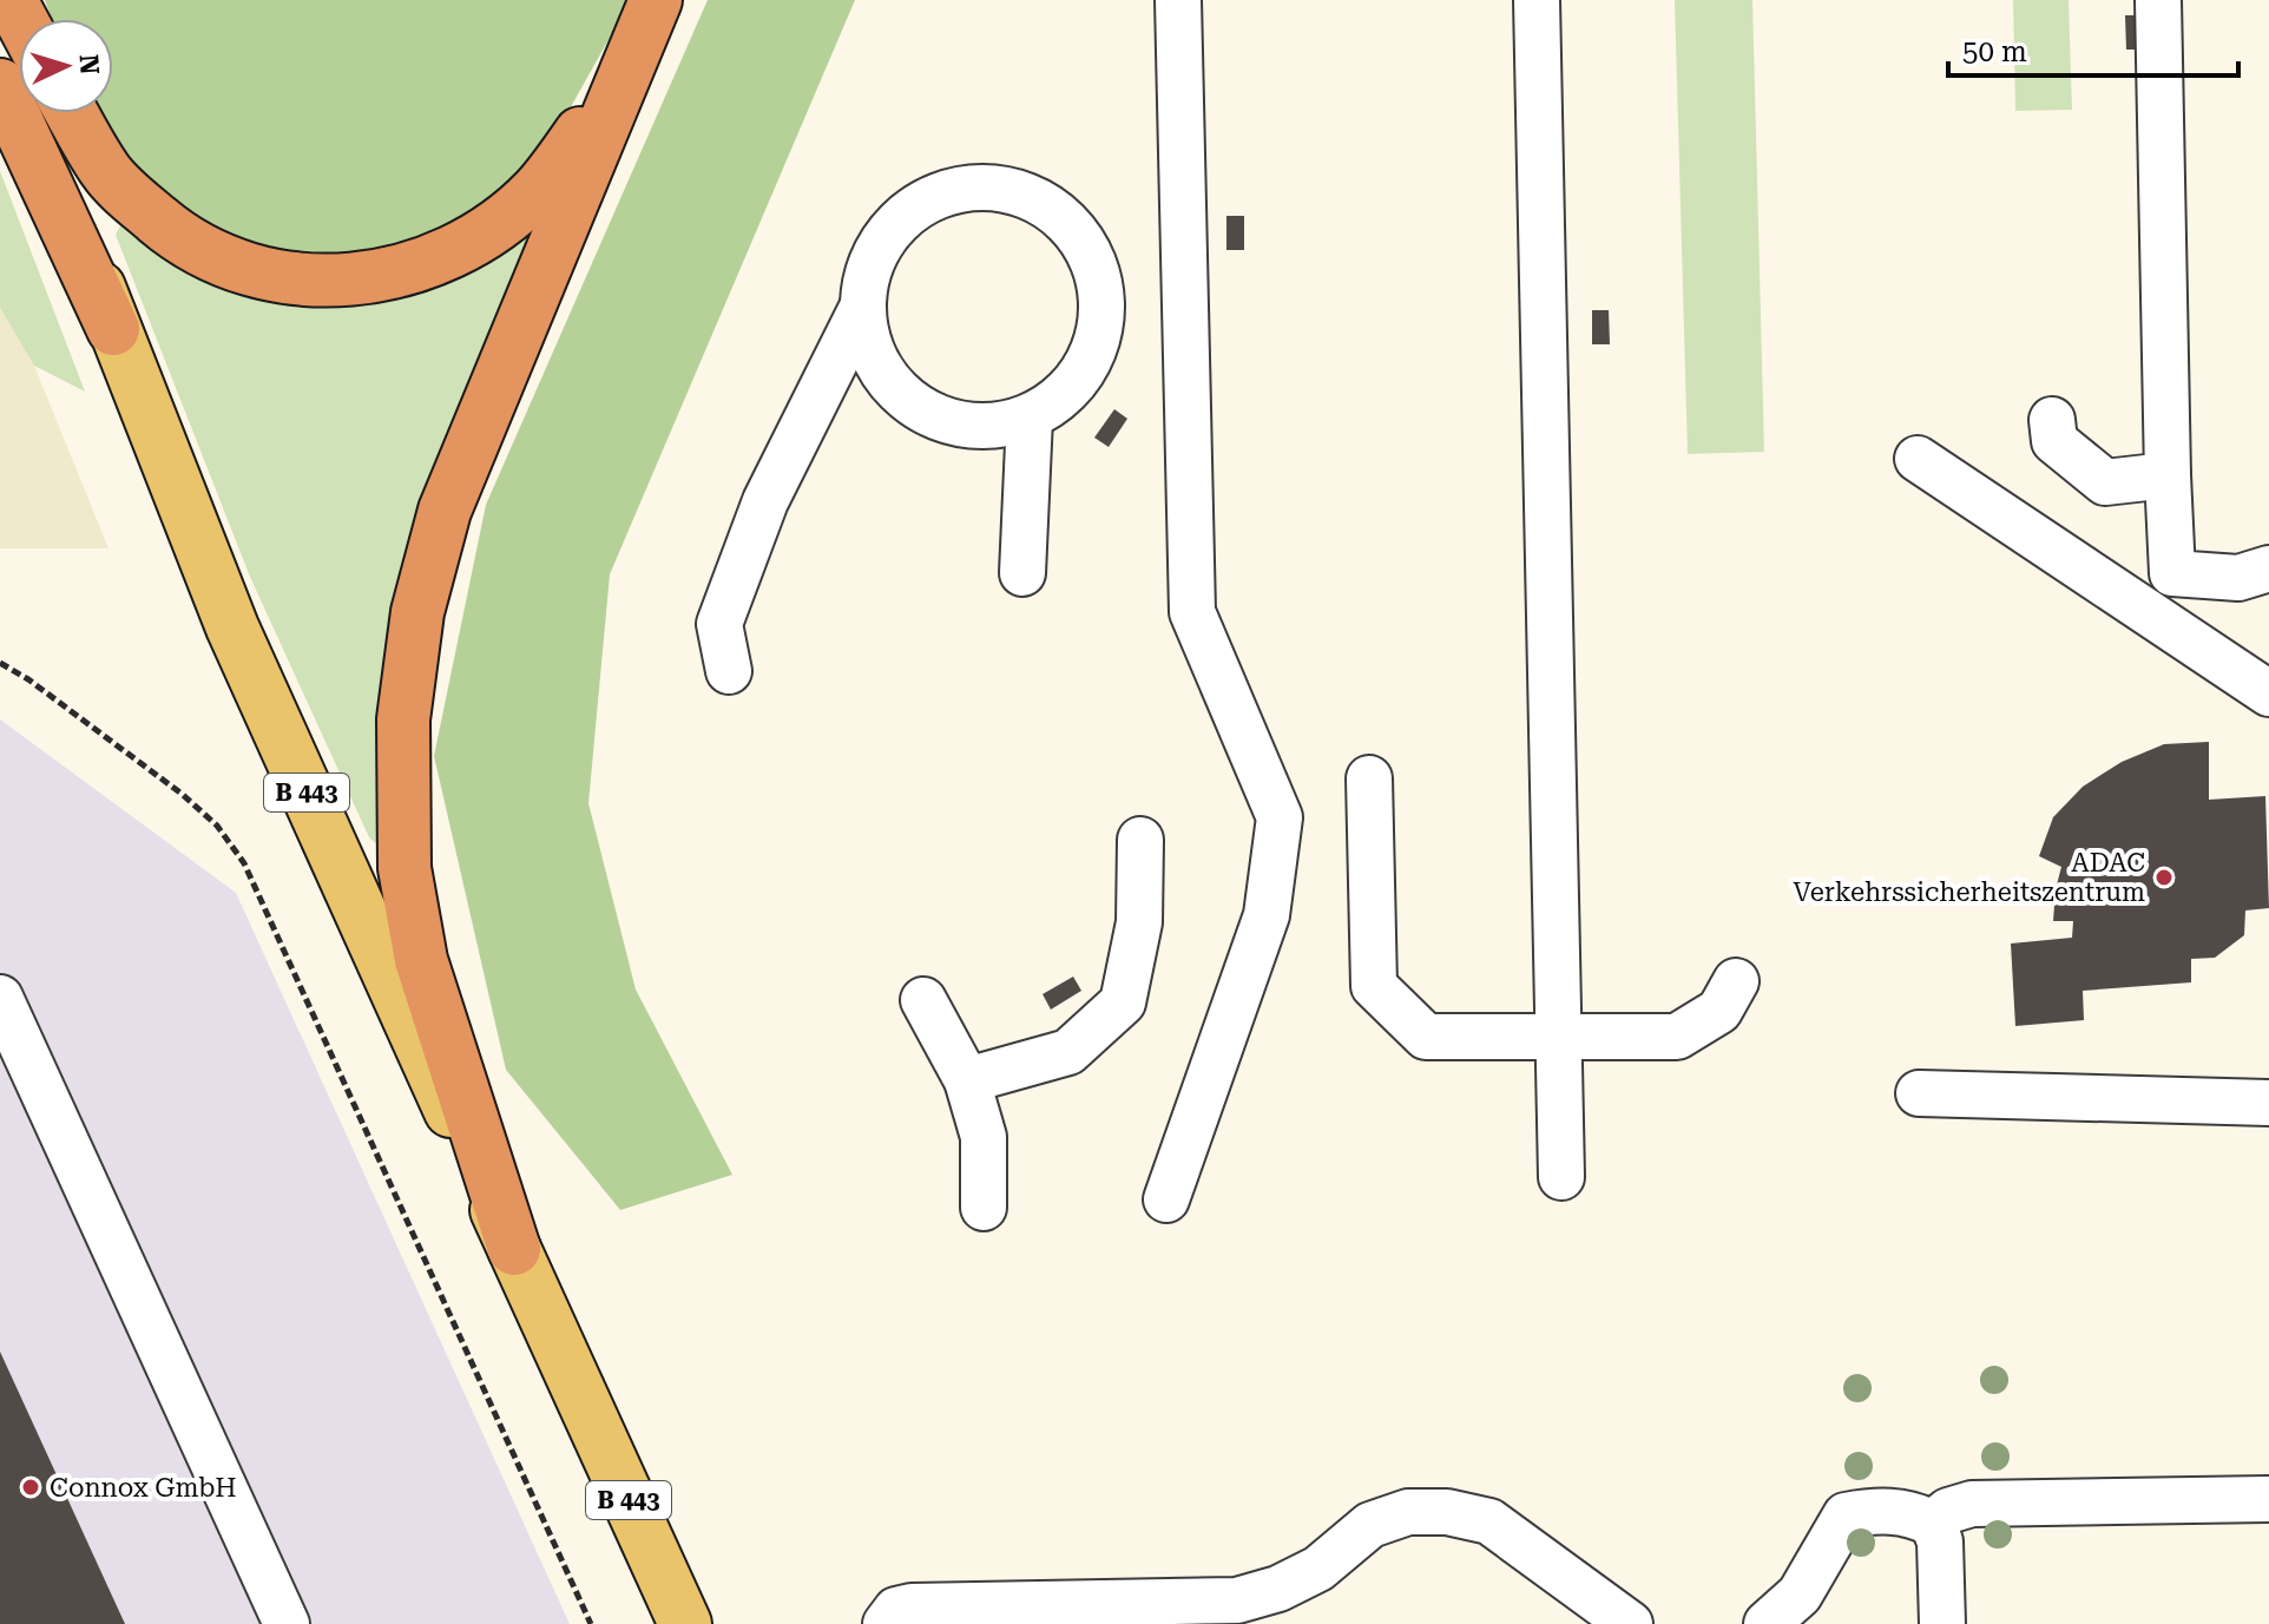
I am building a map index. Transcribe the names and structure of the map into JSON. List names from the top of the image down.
{
  "streets": {
    "main road": ["B 443"]
  },
  "places": ["ADAC Verkehrssicherheitszentrum", "Connox GmbH"],
  "scale_bar": "50 m",
  "north": "right"
}
